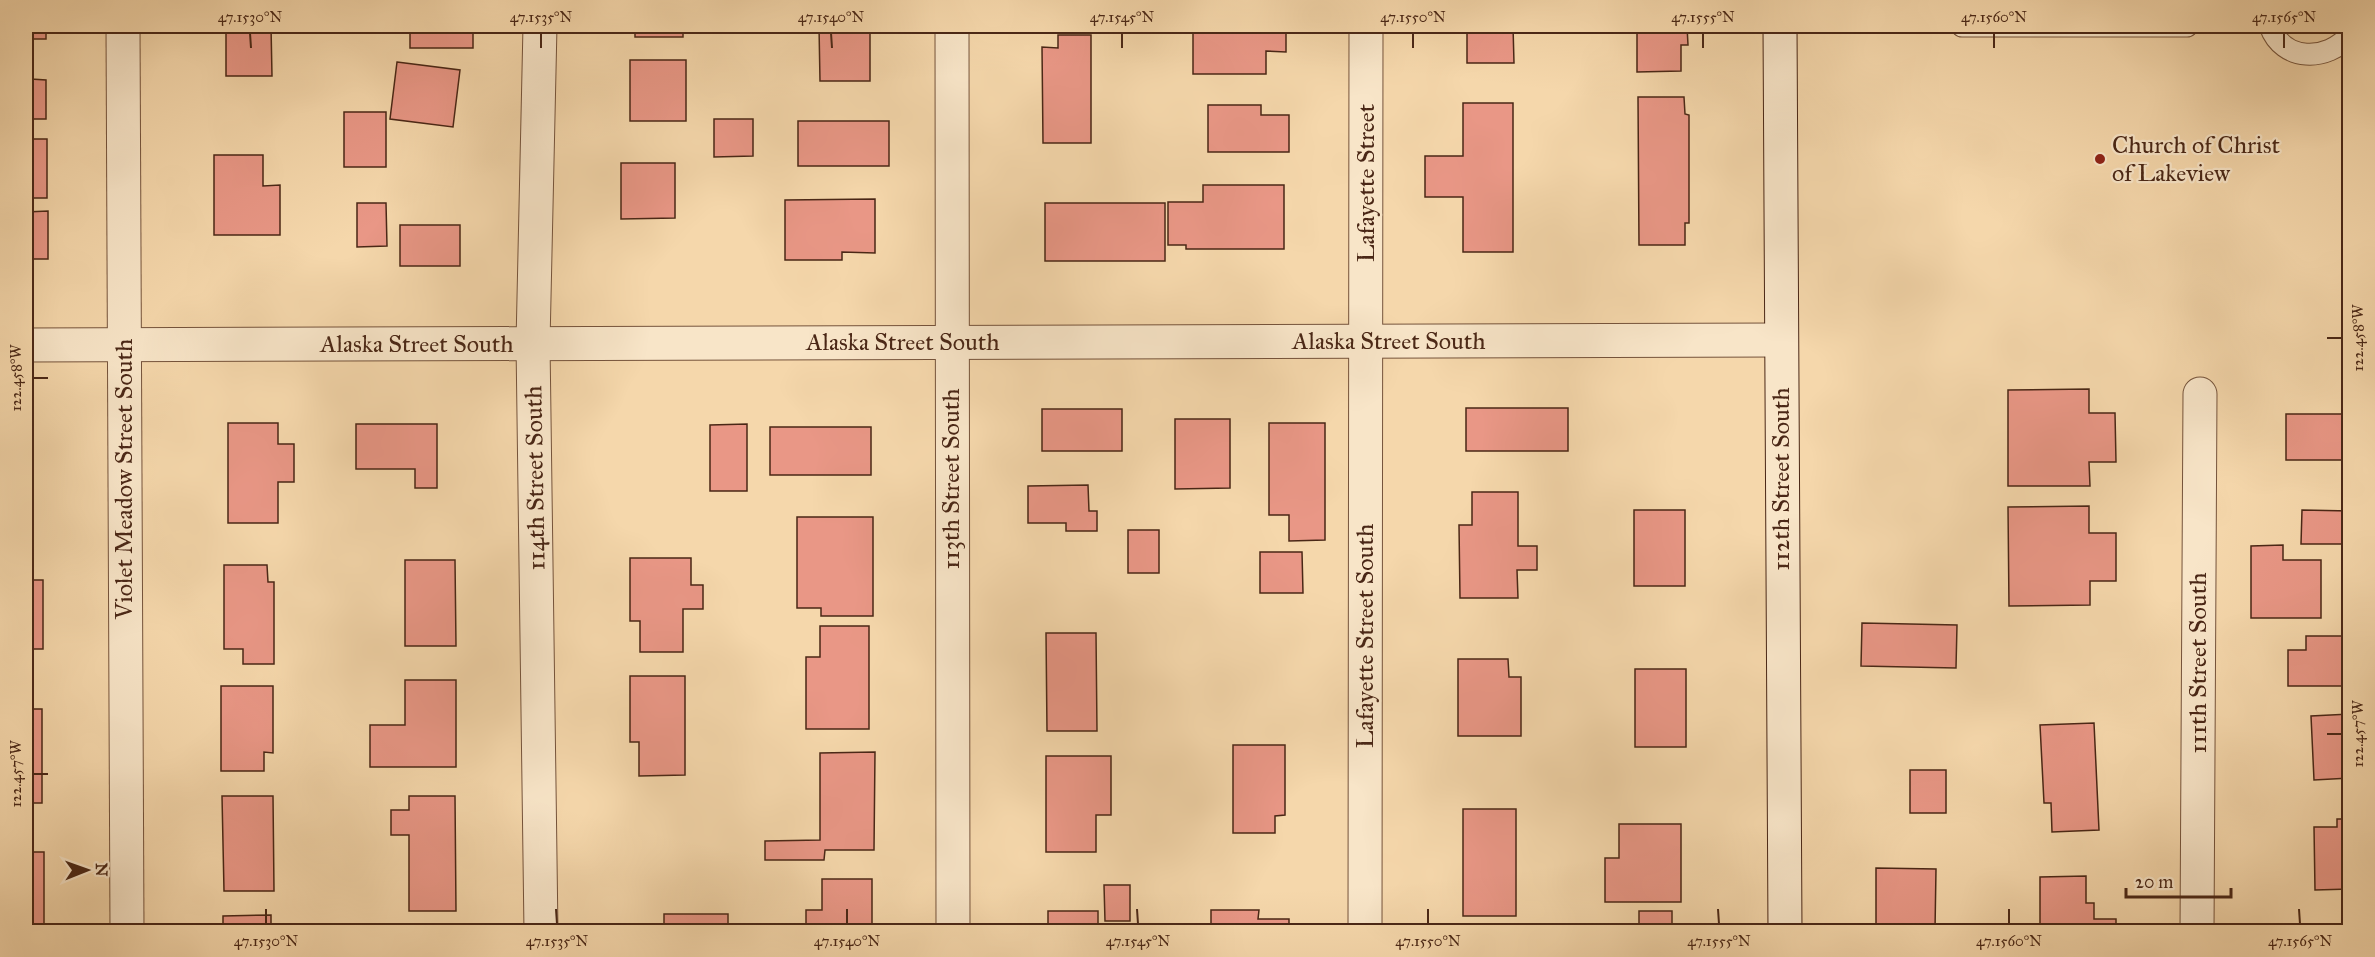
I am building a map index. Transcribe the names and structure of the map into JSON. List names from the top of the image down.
{
  "streets": {
    "street": [
      "Lafayette Street",
      "Alaska Street South",
      "114th Street South",
      "Violet Meadow Street South",
      "113th Street South",
      "112th Street South",
      "Lafayette Street South",
      "111th Street South"
    ]
  },
  "crossings": [
    ["Lafayette Street", "Alaska Street South"],
    ["Lafayette Street", "Lafayette Street South"],
    ["Alaska Street South", "114th Street South"],
    ["Alaska Street South", "Violet Meadow Street South"],
    ["Alaska Street South", "113th Street South"],
    ["Alaska Street South", "112th Street South"],
    ["Alaska Street South", "Lafayette Street South"]
  ],
  "places": ["Church of Christ of Lakeview"],
  "scale_bar": "20 m",
  "north": "right",
  "coordinates": [
    "47.1530°N",
    "47.1535°N",
    "47.1540°N",
    "47.1545°N",
    "47.1550°N",
    "47.1555°N",
    "47.1560°N",
    "47.1565°N",
    "122.458°W",
    "122.457°W"
  ]
}
